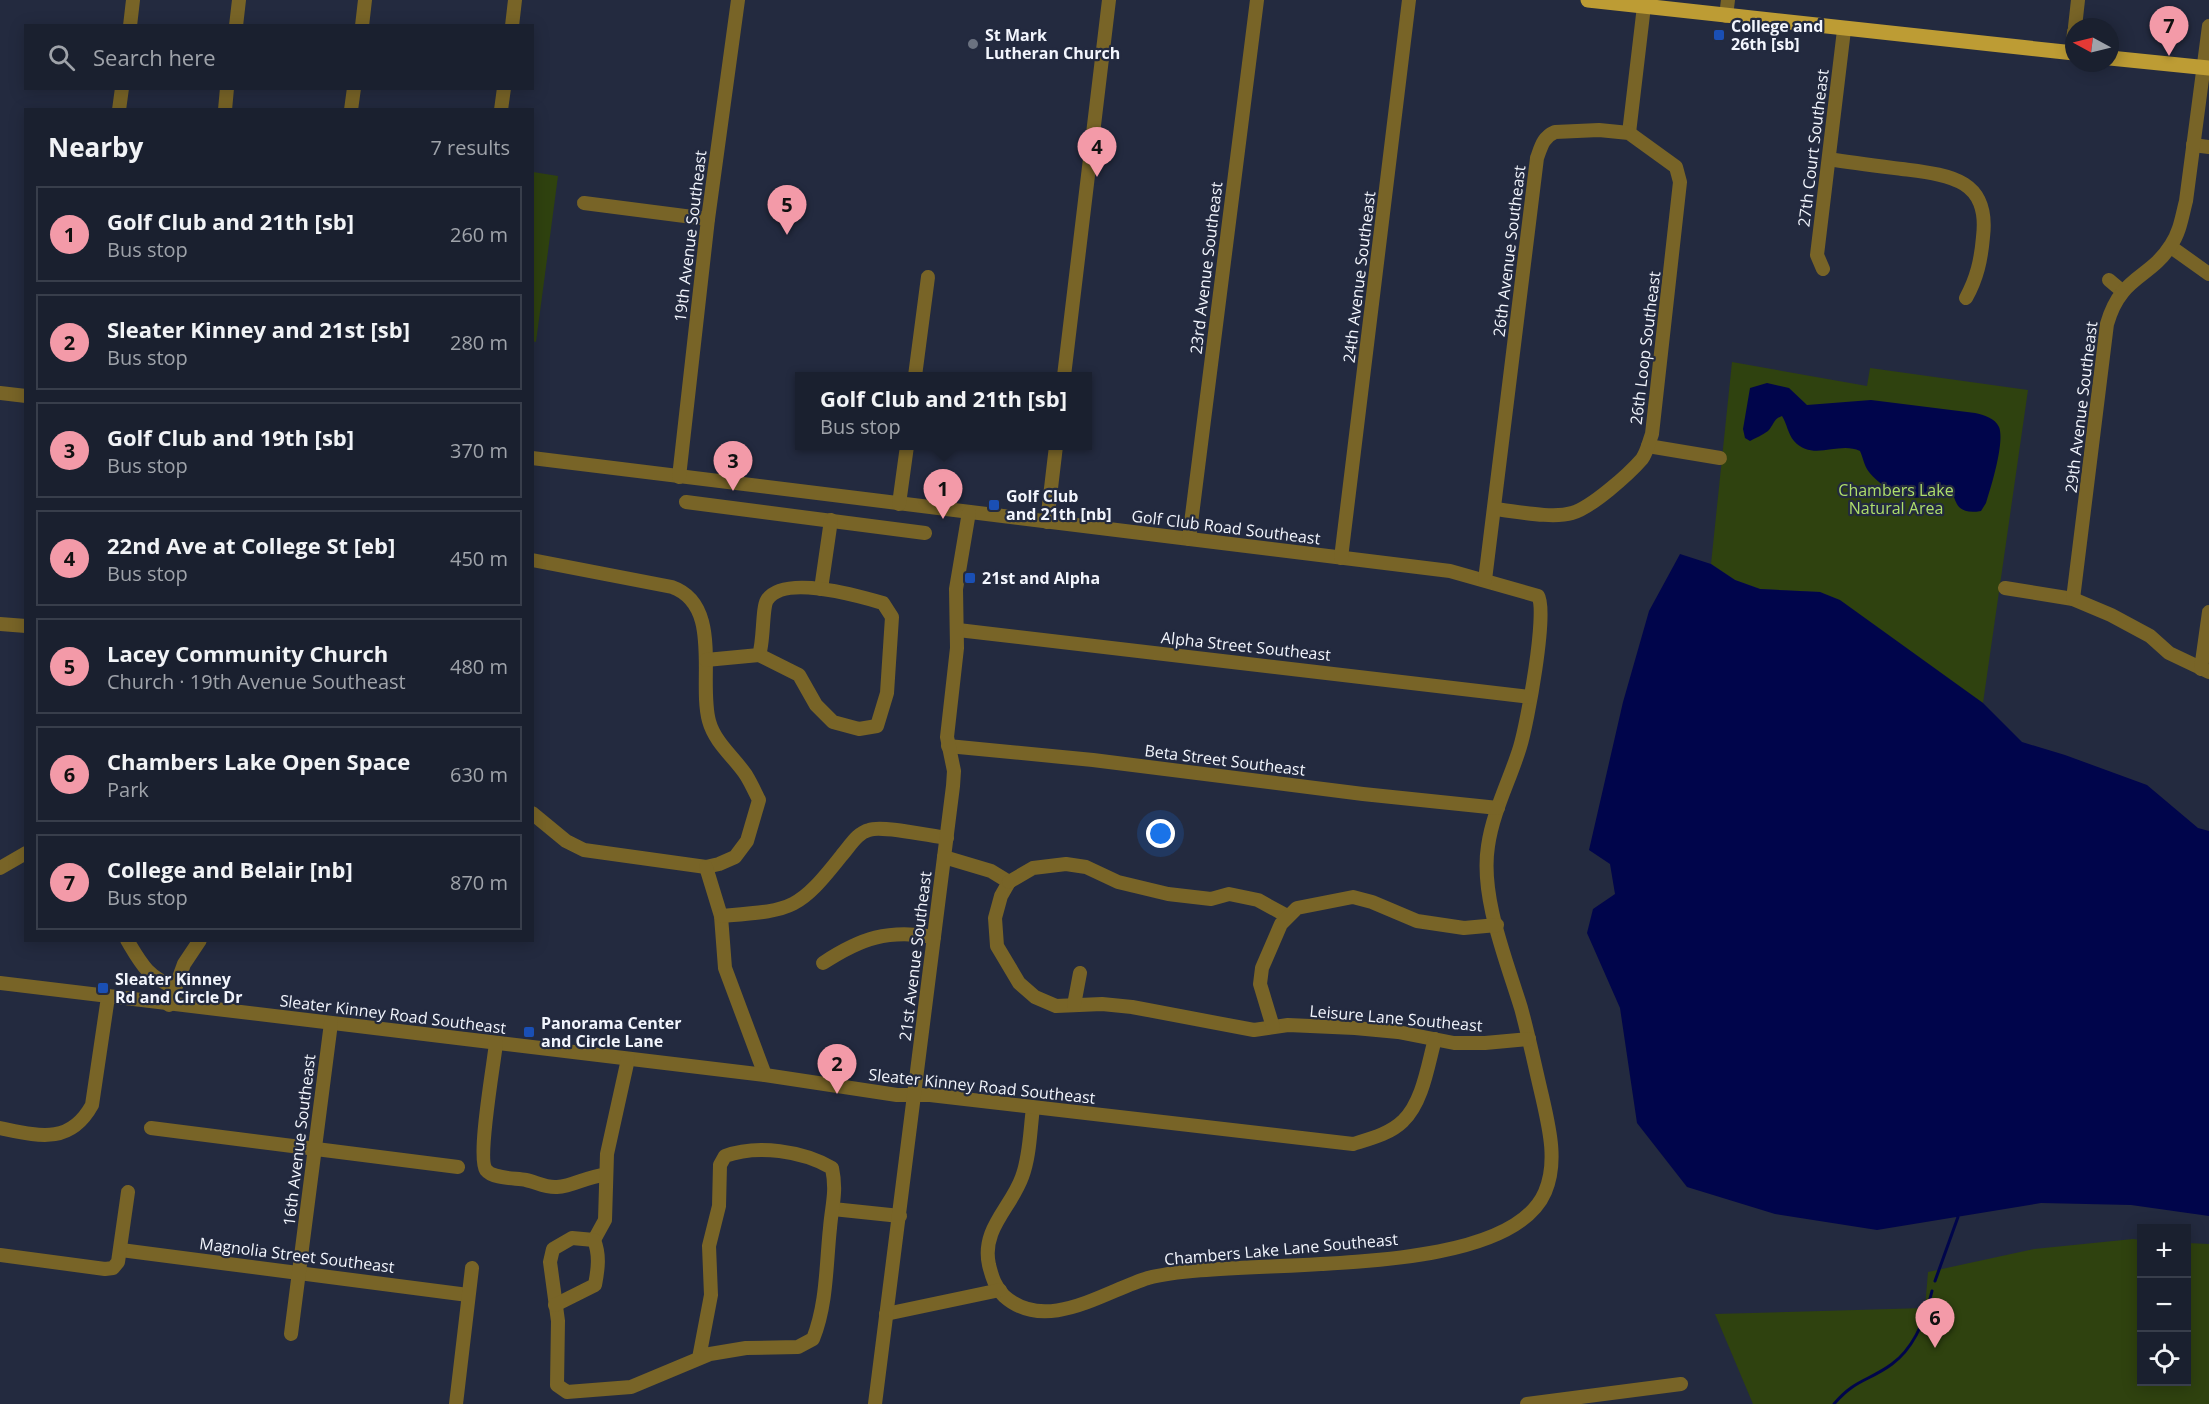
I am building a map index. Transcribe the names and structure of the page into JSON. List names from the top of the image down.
{
  "streets": {
    "street": [
      "27th Court Southeast",
      "19th Avenue Southeast",
      "26th Avenue Southeast",
      "23rd Avenue Southeast",
      "24th Avenue Southeast",
      "26th Loop Southeast",
      "29th Avenue Southeast",
      "Golf Club Road Southeast",
      "Alpha Street Southeast",
      "Beta Street Southeast",
      "21st Avenue Southeast",
      "Sleater Kinney Road Southeast",
      "Leisure Lane Southeast",
      "16th Avenue Southeast",
      "Chambers Lake Lane Southeast",
      "Magnolia Street Southeast"
    ]
  },
  "crossings": [
    ["19th Avenue Southeast", "Golf Club Road Southeast"],
    ["26th Avenue Southeast", "26th Loop Southeast"],
    ["26th Avenue Southeast", "Golf Club Road Southeast"],
    ["23rd Avenue Southeast", "Golf Club Road Southeast"],
    ["24th Avenue Southeast", "Golf Club Road Southeast"],
    ["Golf Club Road Southeast", "Alpha Street Southeast"],
    ["Golf Club Road Southeast", "21st Avenue Southeast"],
    ["Golf Club Road Southeast", "Chambers Lake Lane Southeast"],
    ["Alpha Street Southeast", "21st Avenue Southeast"],
    ["Alpha Street Southeast", "Chambers Lake Lane Southeast"],
    ["Beta Street Southeast", "21st Avenue Southeast"],
    ["Beta Street Southeast", "Chambers Lake Lane Southeast"],
    ["21st Avenue Southeast", "Sleater Kinney Road Southeast"],
    ["Sleater Kinney Road Southeast", "Leisure Lane Southeast"],
    ["Sleater Kinney Road Southeast", "16th Avenue Southeast"],
    ["Leisure Lane Southeast", "Chambers Lake Lane Southeast"],
    ["16th Avenue Southeast", "Magnolia Street Southeast"]
  ],
  "parks": ["Chambers Lake Natural Area"],
  "places": {
    "transit": [
      "College and 26th [sb]",
      "Golf Club and 21th [nb]",
      "21st and Alpha",
      "Sleater Kinney Rd and Circle Dr",
      "Panorama Center and Circle Lane"
    ],
    "other": ["St Mark Lutheran Church"]
  },
  "north": "left",
  "page": {
    "pins": [
      "7",
      "4",
      "5",
      "3",
      "1",
      "2",
      "6"
    ],
    "search": "Search here",
    "heading": ["Nearby", "7 results"],
    "list": [
      {
        "mark": "1",
        "name": "Golf Club and 21th [sb]",
        "note": "Bus stop",
        "value": "260 m"
      },
      {
        "mark": "2",
        "name": "Sleater Kinney and 21st [sb]",
        "note": "Bus stop",
        "value": "280 m"
      },
      {
        "mark": "3",
        "name": "Golf Club and 19th [sb]",
        "note": "Bus stop",
        "value": "370 m"
      },
      {
        "mark": "4",
        "name": "22nd Ave at College St [eb]",
        "note": "Bus stop",
        "value": "450 m"
      },
      {
        "mark": "5",
        "name": "Lacey Community Church",
        "note": "Church · 19th Avenue Southeast",
        "value": "480 m"
      },
      {
        "mark": "6",
        "name": "Chambers Lake Open Space",
        "note": "Park",
        "value": "630 m"
      },
      {
        "mark": "7",
        "name": "College and Belair [nb]",
        "note": "Bus stop",
        "value": "870 m"
      }
    ],
    "popup": ["Golf Club and 21th [sb]", "Bus stop"],
    "map_buttons": ["+", "−"]
  }
}
